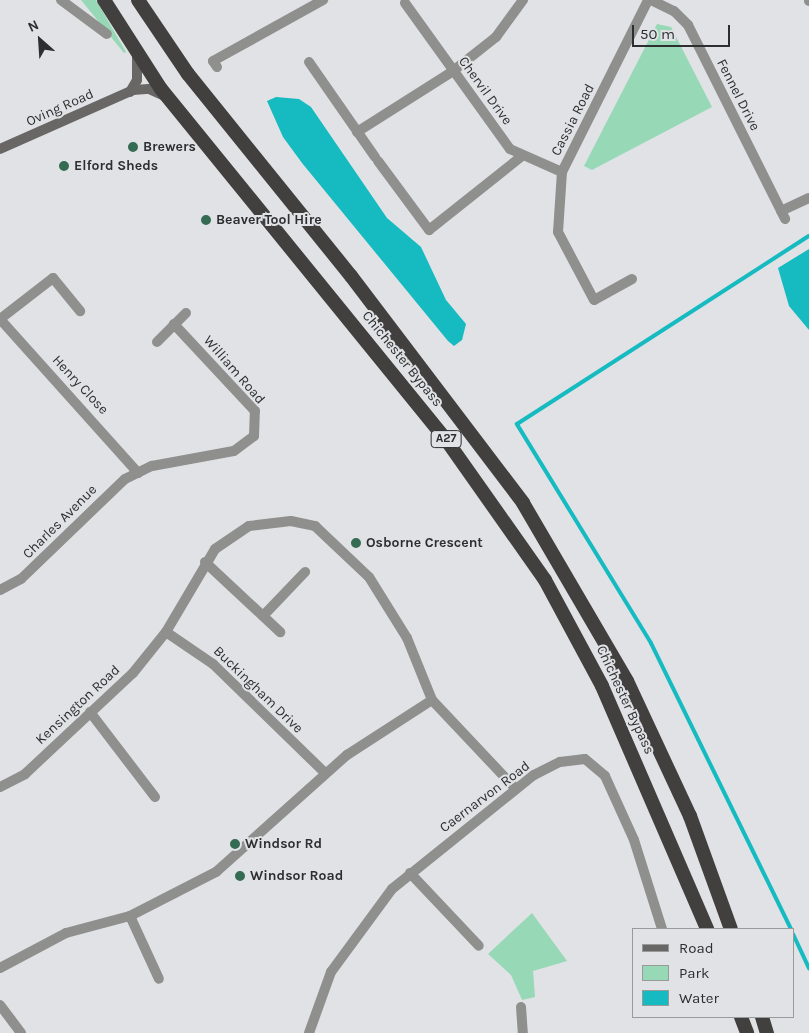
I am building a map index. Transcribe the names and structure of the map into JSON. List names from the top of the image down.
{
  "streets": {
    "highway": ["Chichester Bypass", "A27"],
    "main road": ["Oving Road"],
    "street": [
      "Chervil Drive",
      "Fennel Drive",
      "Cassia Road",
      "William Road",
      "Henry Close",
      "Charles Avenue",
      "Buckingham Drive",
      "Kensington Road",
      "Caernarvon Road"
    ]
  },
  "crossings": [
    ["Chervil Drive", "Cassia Road"],
    ["Fennel Drive", "Cassia Road"],
    ["Oving Road", "Chichester Bypass"],
    ["William Road", "Henry Close"],
    ["William Road", "Charles Avenue"],
    ["Henry Close", "Charles Avenue"],
    ["Buckingham Drive", "Kensington Road"]
  ],
  "places": [
    "Brewers",
    "Elford Sheds",
    "Beaver Tool Hire",
    "Osborne Crescent",
    "Windsor Rd",
    "Windsor Road"
  ],
  "legend": ["Road", "Park", "Water"],
  "scale_bar": "50 m",
  "north": "top left"
}
